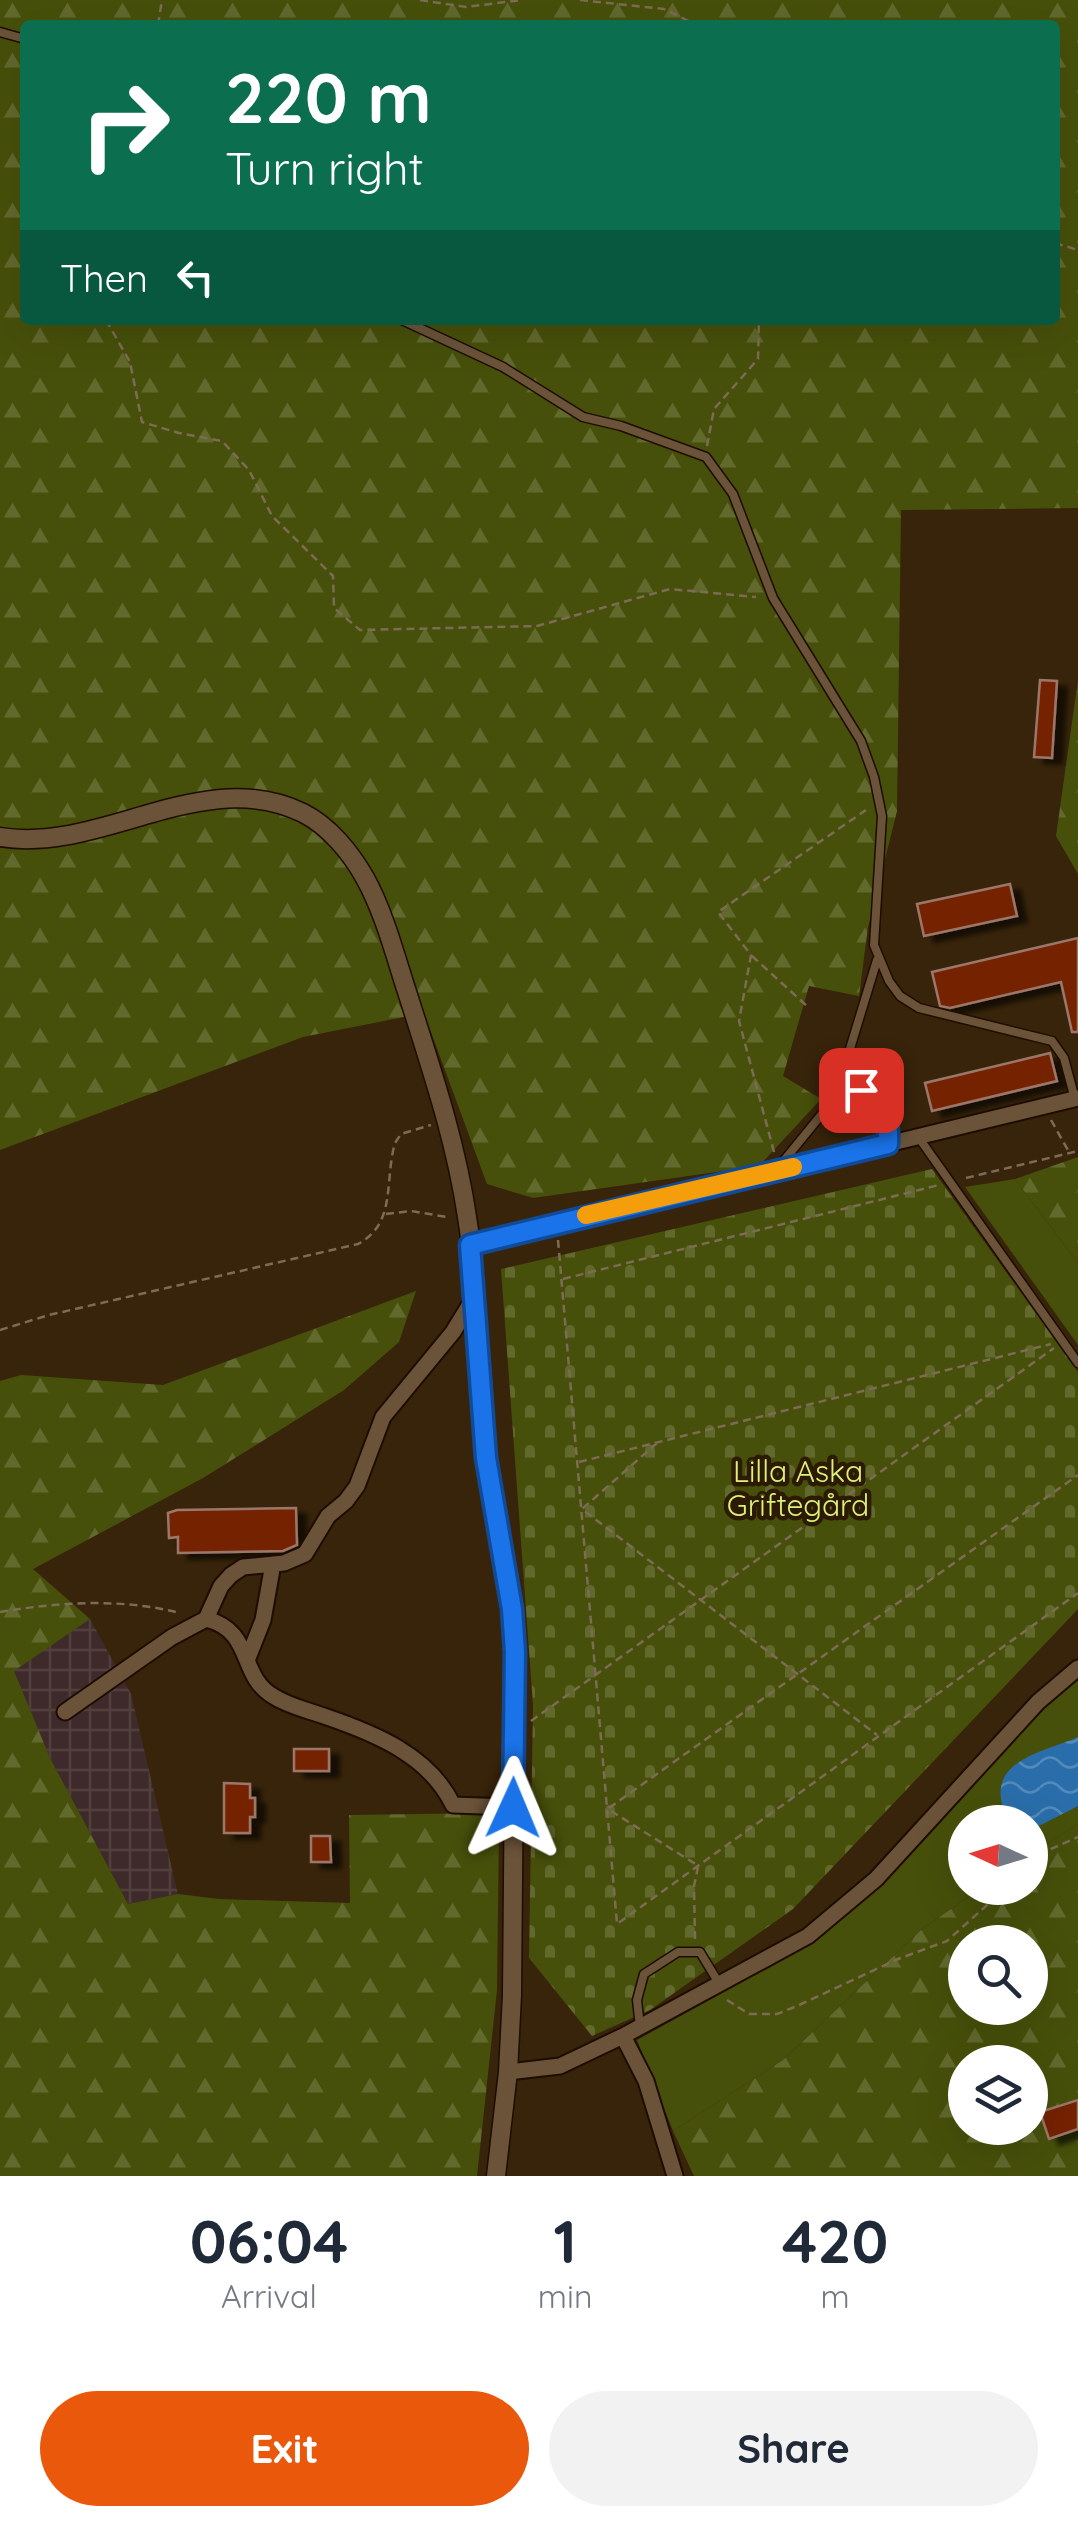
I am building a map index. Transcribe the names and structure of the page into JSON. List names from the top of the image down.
{
  "parks": ["Lilla Aska Griftegård"],
  "north": "left",
  "page": {
    "turn": ["220 m", "Turn right"],
    "then": "Then",
    "eta": [
      "06:04",
      "Arrival",
      "1",
      "min",
      "420",
      "m"
    ],
    "buttons": ["Exit", "Share"]
  }
}
